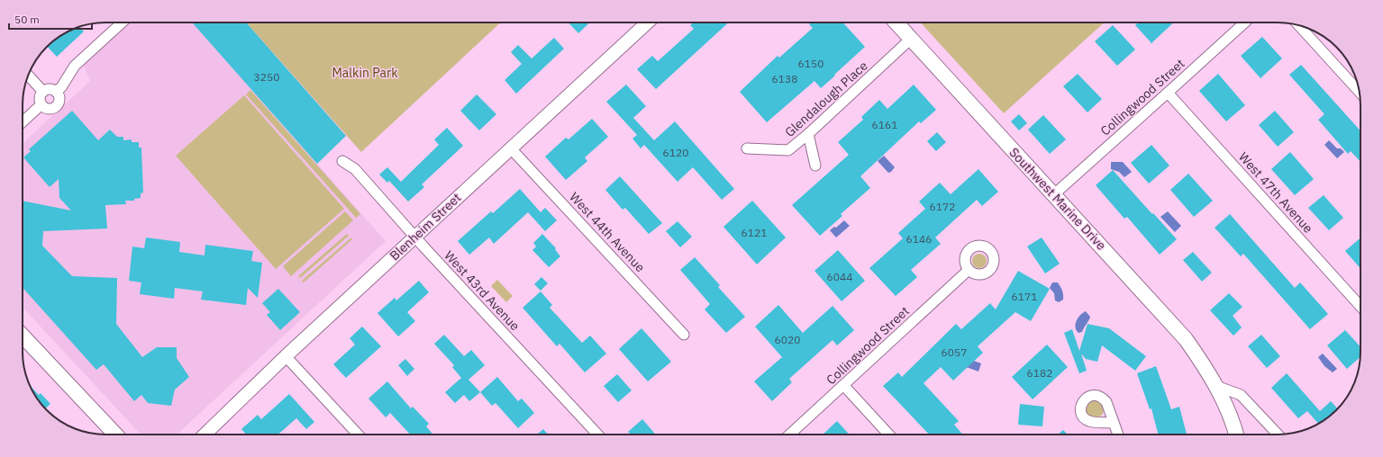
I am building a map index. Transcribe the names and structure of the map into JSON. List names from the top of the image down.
{
  "streets": {
    "main road": ["Southwest Marine Drive"],
    "street": [
      "Collingwood Street",
      "Glendalough Place",
      "West 47th Avenue",
      "Blenheim Street",
      "West 44th Avenue",
      "West 43rd Avenue"
    ]
  },
  "crossings": [
    ["Collingwood Street", "West 47th Avenue"],
    ["Collingwood Street", "Southwest Marine Drive"],
    ["Glendalough Place", "Southwest Marine Drive"],
    ["Blenheim Street", "West 44th Avenue"],
    ["Blenheim Street", "West 43rd Avenue"]
  ],
  "parks": ["Malkin Park"],
  "house_numbers": [
    "6150",
    "3250",
    "6138",
    "6161",
    "6120",
    "6172",
    "6121",
    "6146",
    "6044",
    "6171",
    "6020",
    "6057",
    "6182"
  ],
  "scale_bar": "50 m"
}
